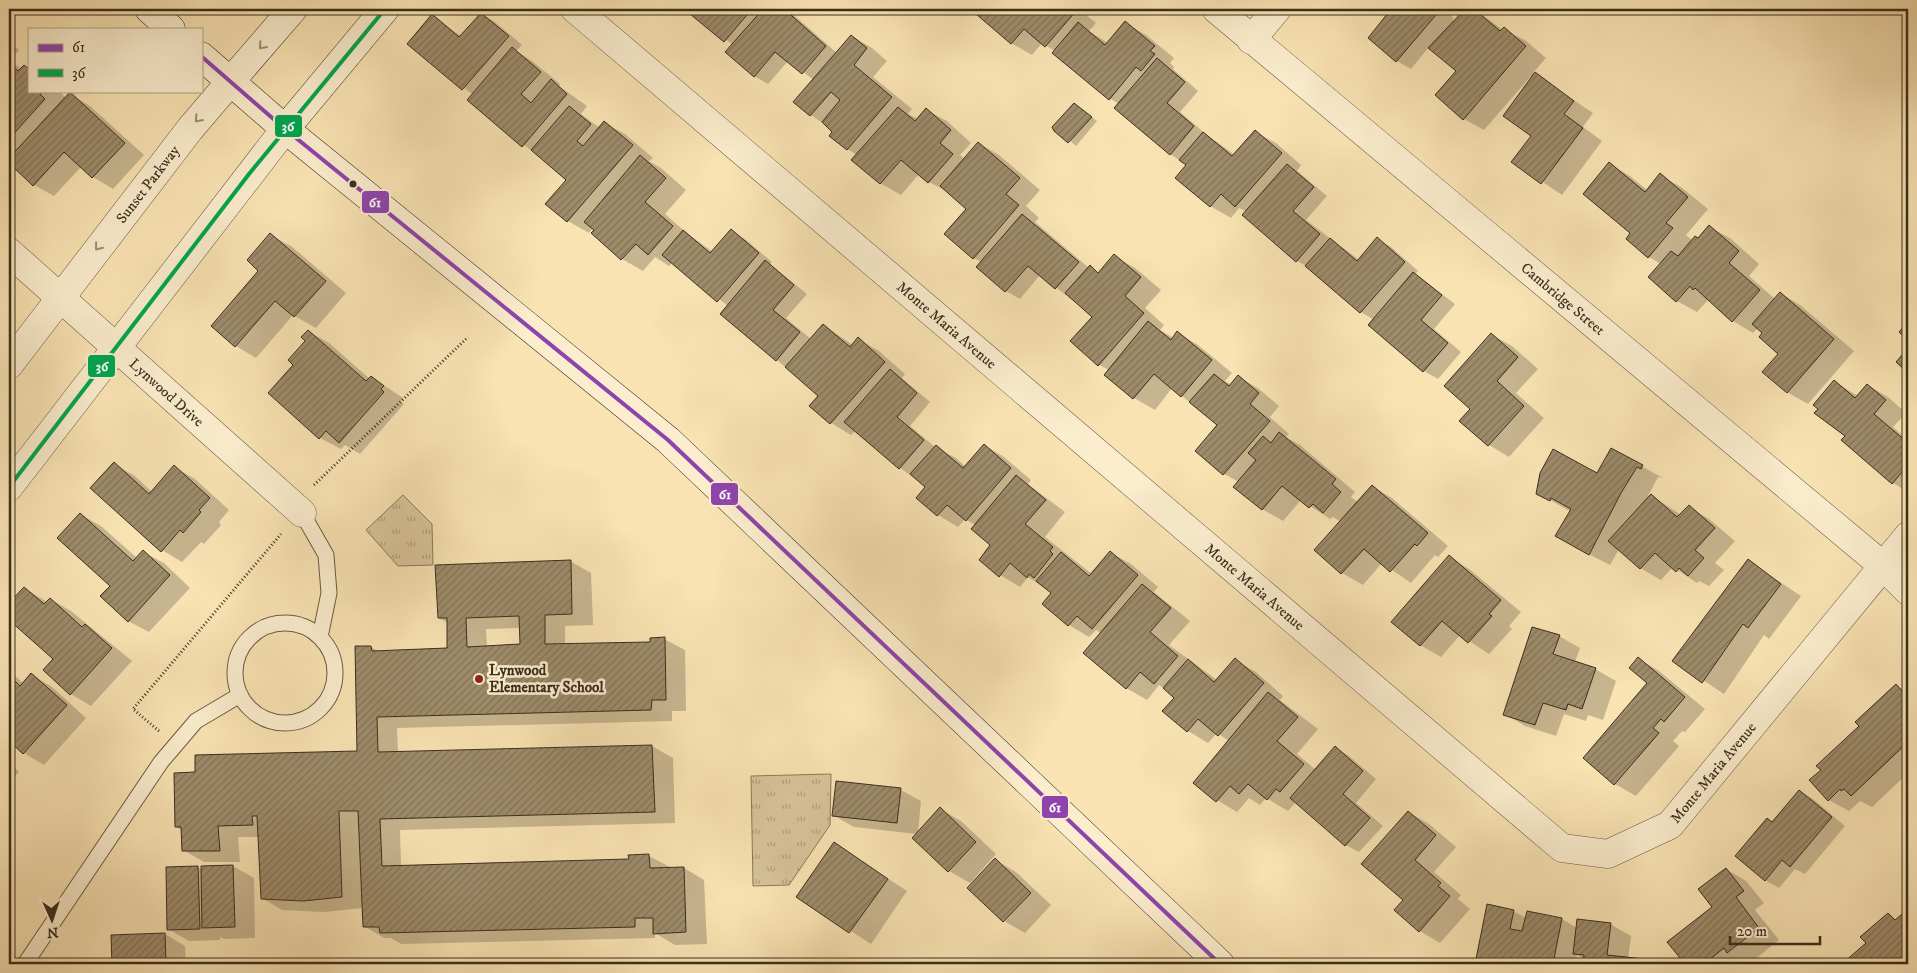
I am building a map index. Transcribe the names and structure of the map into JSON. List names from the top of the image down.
{
  "streets": {
    "street": [
      "Sunset Parkway",
      "Cambridge Street",
      "Monte Maria Avenue",
      "Lynwood Drive"
    ]
  },
  "crossings": [
    ["Sunset Parkway", "Lynwood Drive"],
    ["Cambridge Street", "Monte Maria Avenue"]
  ],
  "places": ["Lynwood Elementary School"],
  "lines": ["transit line 36", "transit line 61"],
  "legend": ["61", "36"],
  "scale_bar": "20 m",
  "north": "bottom"
}
